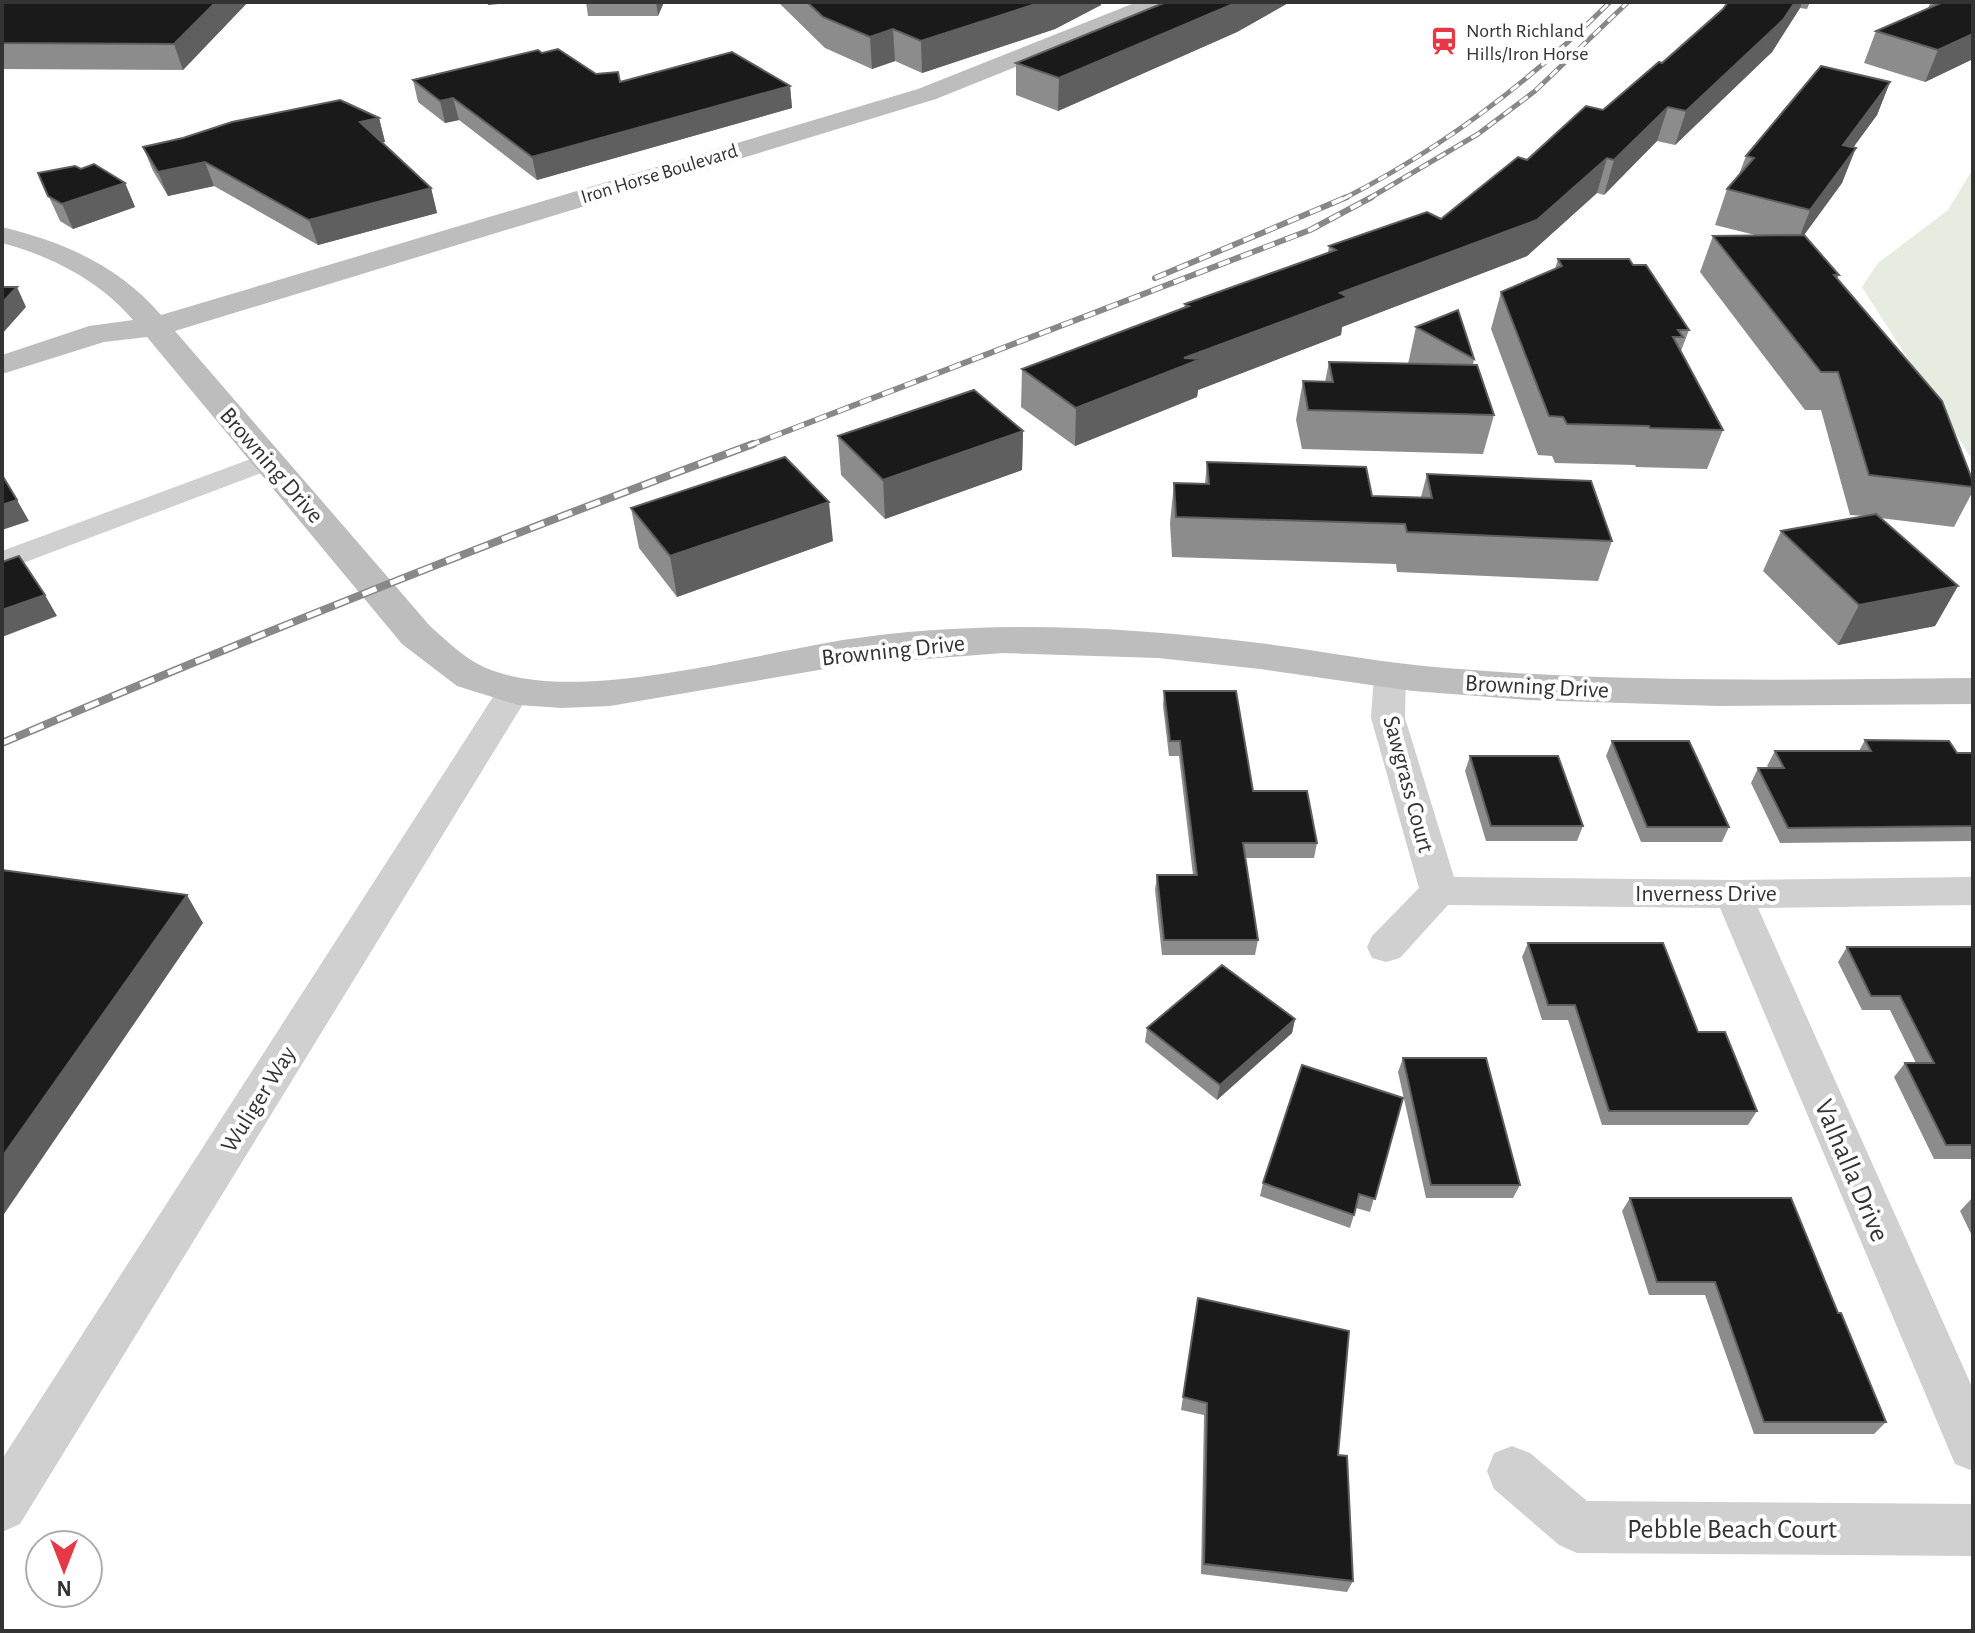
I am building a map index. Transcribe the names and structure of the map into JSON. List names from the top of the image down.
{
  "streets": {
    "street": [
      "Iron Horse Boulevard",
      "Browning Drive",
      "Sawgrass Court",
      "Inverness Drive",
      "Wuliger Way",
      "Valhalla Drive",
      "Pebble Beach Court"
    ]
  },
  "crossings": [
    ["Iron Horse Boulevard", "Browning Drive"],
    ["Browning Drive", "Sawgrass Court"],
    ["Browning Drive", "Wuliger Way"],
    ["Sawgrass Court", "Inverness Drive"],
    ["Inverness Drive", "Valhalla Drive"]
  ],
  "places": {
    "station": ["North Richland Hills/Iron Horse"]
  },
  "north": "bottom"
}
